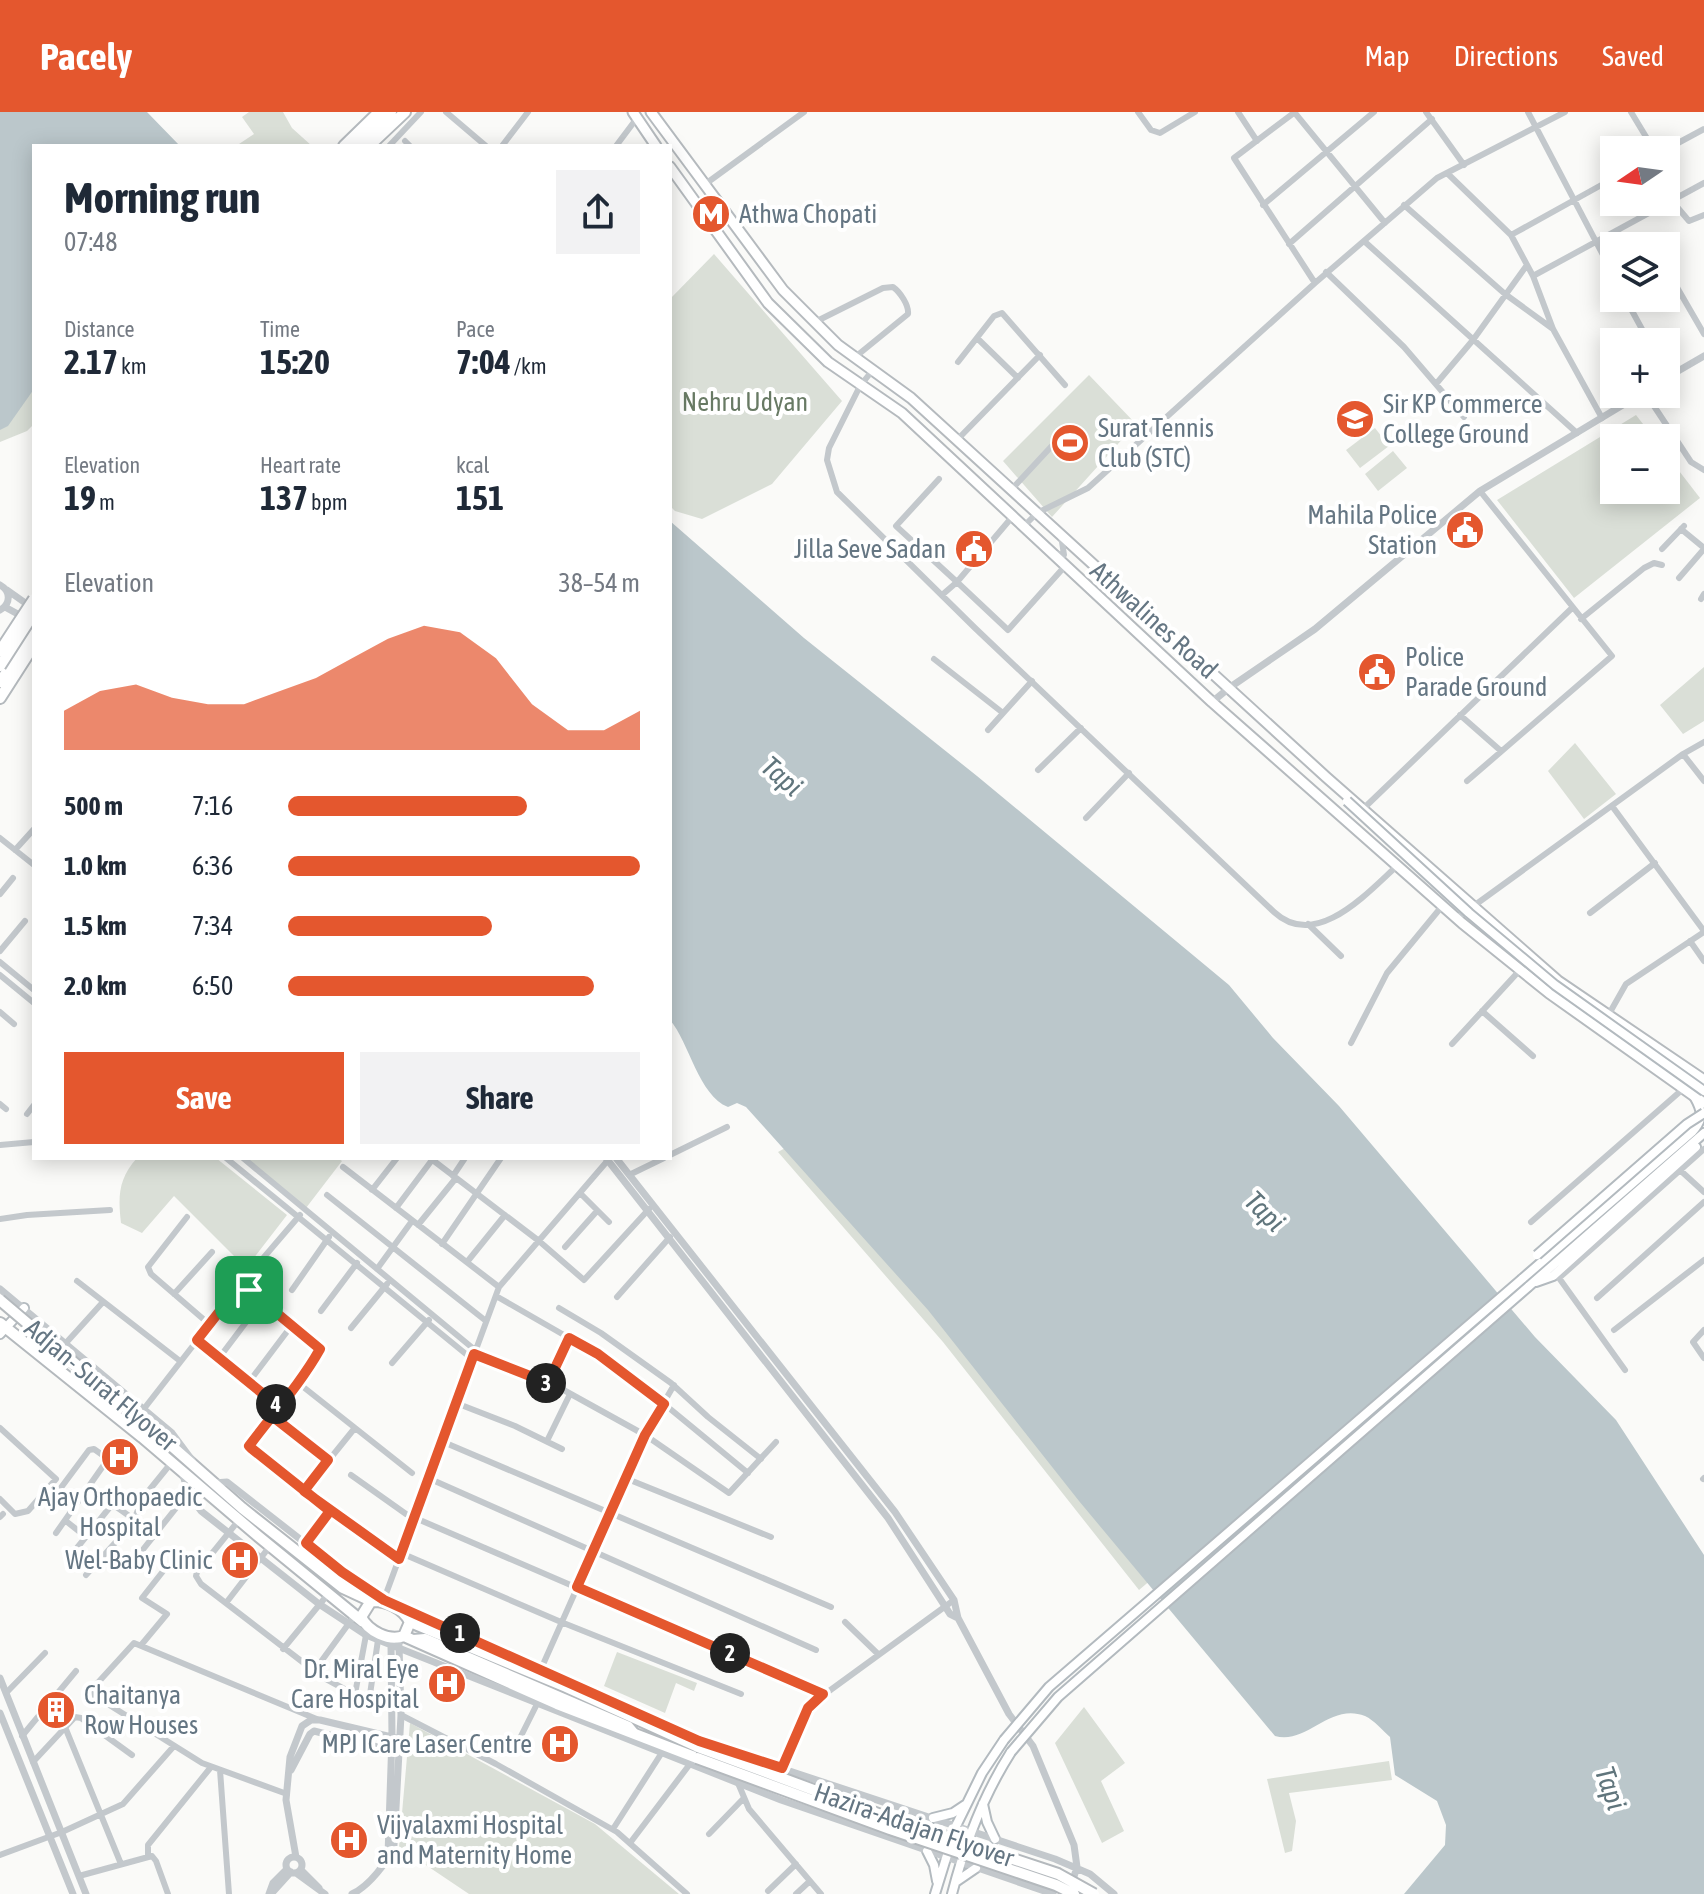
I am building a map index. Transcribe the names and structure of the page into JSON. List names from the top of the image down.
{
  "streets": {
    "highway": ["Adjan- Surat Flyover", "Hazira-Adajan Flyover"],
    "main road": ["Athwalines Road"]
  },
  "water": ["Tapi"],
  "parks": ["Nehru Udyan"],
  "places": {
    "metro station": ["Athwa Chopati"],
    "school or university": ["Sir KP Commerce College Ground"],
    "sports": ["Surat Tennis Club (STC)"],
    "public building": ["Mahila Police Station", "Jilla Seve Sadan", "Police Parade Ground"],
    "hospital": [
      "Ajay Orthopaedic Hospital",
      "Wel-Baby Clinic",
      "Dr. Miral Eye Care Hospital",
      "MPJ ICare Laser Centre",
      "Vijyalaxmi Hospital and Maternity Home"
    ],
    "building": ["Chaitanya Row Houses"]
  },
  "north": "left",
  "page": {
    "header": "Pacely",
    "nav": ["Map", "Directions", "Saved"],
    "map_buttons": ["+", "−"],
    "heading": ["Morning run", "07:48"],
    "stats": [
      ["Distance", "2.17 km"],
      ["Time", "15:20"],
      ["Pace", "7:04 /km"],
      ["Elevation", "19 m"],
      ["Heart rate", "137 bpm"],
      ["kcal", "151"]
    ],
    "chart": ["Elevation", "38–54 m"],
    "list": [
      {
        "name": "500 m",
        "note": "7:16"
      },
      {
        "name": "1.0 km",
        "note": "6:36"
      },
      {
        "name": "1.5 km",
        "note": "7:34"
      },
      {
        "name": "2.0 km",
        "note": "6:50"
      }
    ],
    "buttons": ["Save", "Share"],
    "pins": [
      "3",
      "4",
      "1",
      "2"
    ]
  }
}
